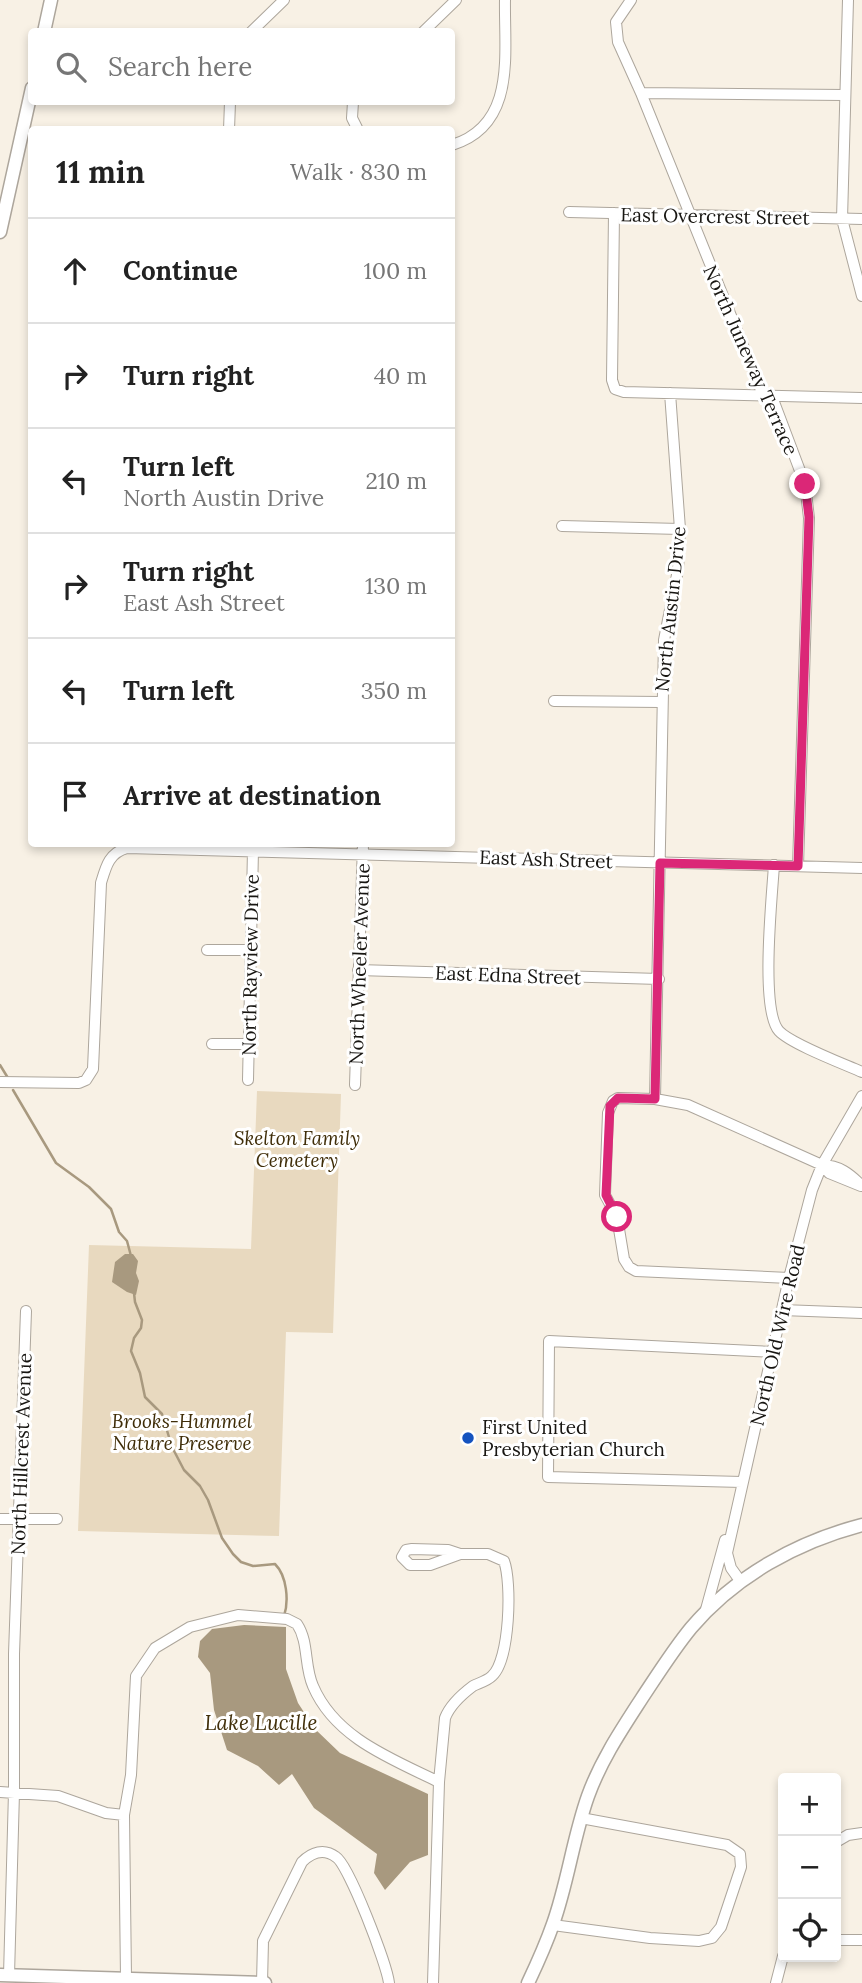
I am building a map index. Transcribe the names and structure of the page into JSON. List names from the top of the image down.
{
  "streets": {
    "street": [
      "East Overcrest Street",
      "North Juneway Terrace",
      "North Austin Drive",
      "East Ash Street",
      "North Wheeler Avenue",
      "North Rayview Drive",
      "East Edna Street",
      "North Old Wire Road",
      "North Hillcrest Avenue"
    ]
  },
  "crossings": [
    ["East Overcrest Street", "North Juneway Terrace"],
    ["North Juneway Terrace", "East Ash Street"],
    ["North Austin Drive", "East Ash Street"],
    ["North Austin Drive", "East Edna Street"],
    ["East Ash Street", "North Wheeler Avenue"],
    ["East Ash Street", "North Rayview Drive"],
    ["North Wheeler Avenue", "East Edna Street"]
  ],
  "water": ["Lake Lucille"],
  "parks": ["Skelton Family Cemetery", "Brooks-Hummel Nature Preserve"],
  "places": ["First United Presbyterian Church"],
  "page": {
    "search": "Search here",
    "heading": ["11 min", "Walk · 830 m"],
    "list": [
      ["Continue", "100 m"],
      ["Turn right", "40 m"],
      ["Turn left", "North Austin Drive", "210 m"],
      ["Turn right", "East Ash Street", "130 m"],
      ["Turn left", "350 m"],
      "Arrive at destination"
    ],
    "map_buttons": ["+", "−"]
  }
}
